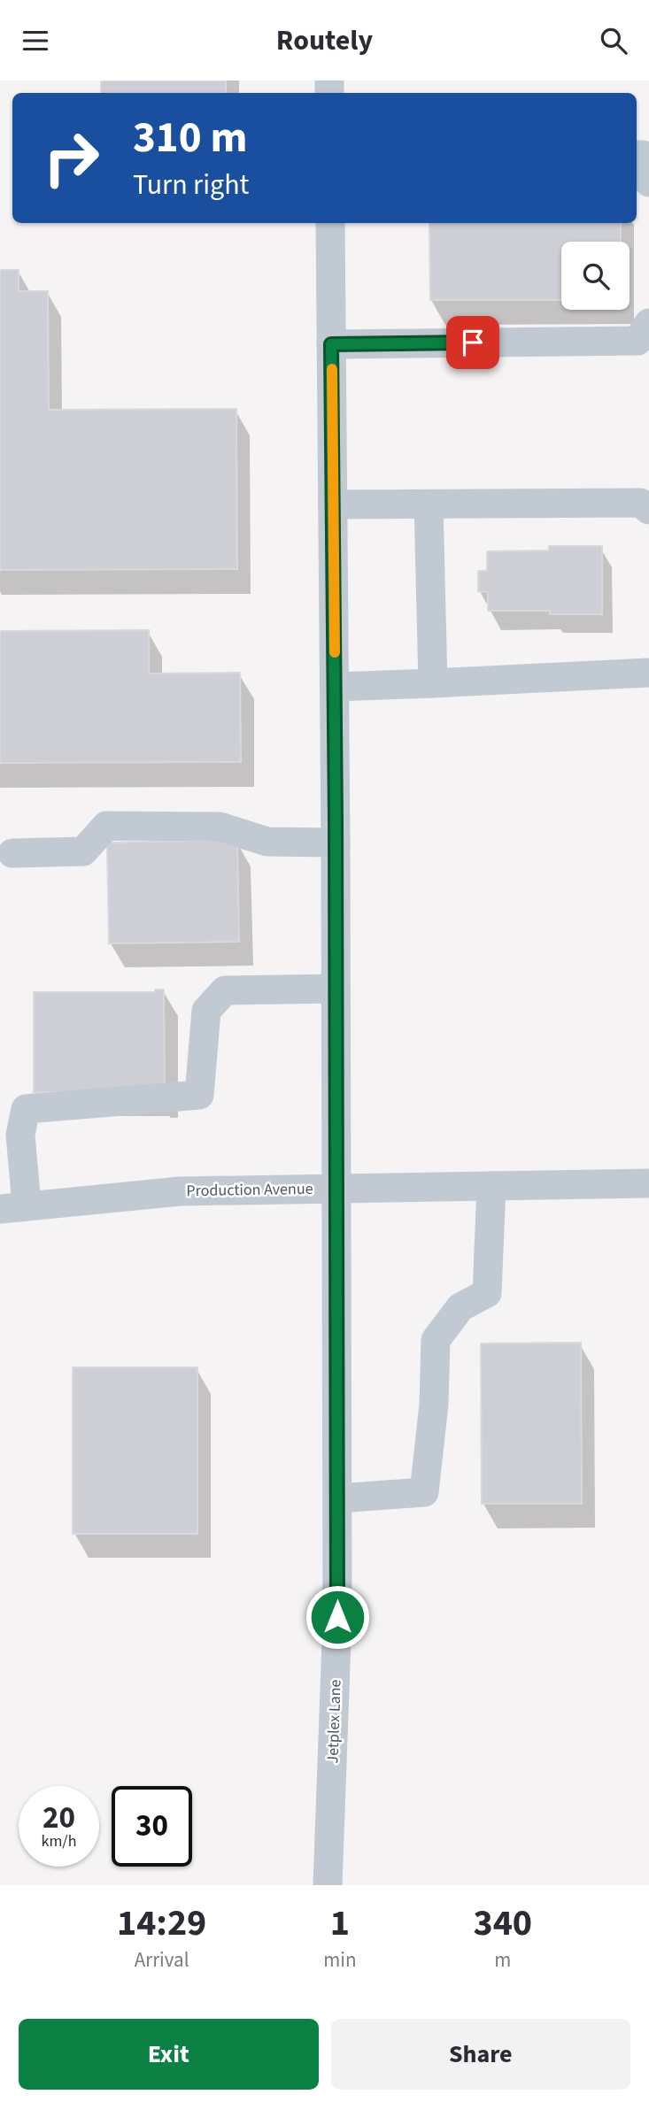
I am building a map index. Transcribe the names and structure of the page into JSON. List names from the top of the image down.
{
  "streets": {
    "street": ["Production Avenue", "Jetplex Lane"]
  },
  "crossings": [
    ["Production Avenue", "Jetplex Lane"]
  ],
  "page": {
    "header": "Routely",
    "turn": ["310 m", "Turn right"],
    "speed": "20 km/h",
    "limit": "30",
    "eta": [
      "14:29",
      "Arrival",
      "1",
      "min",
      "340",
      "m"
    ],
    "buttons": ["Exit", "Share"]
  }
}
